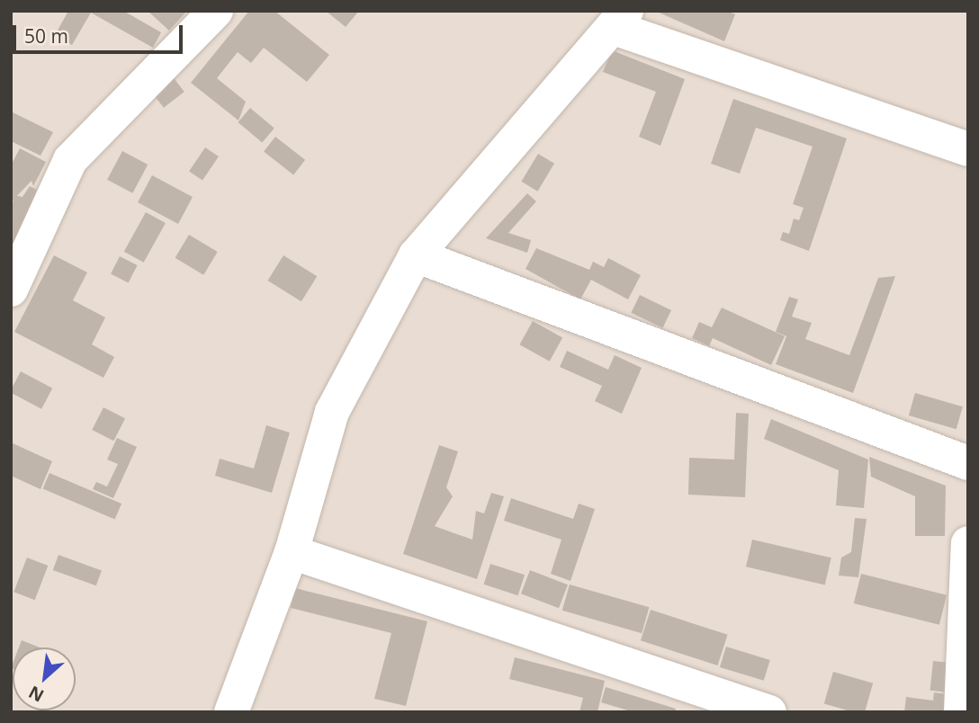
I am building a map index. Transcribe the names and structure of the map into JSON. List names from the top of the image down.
{
  "scale_bar": "50 m",
  "north": "bottom left"
}
